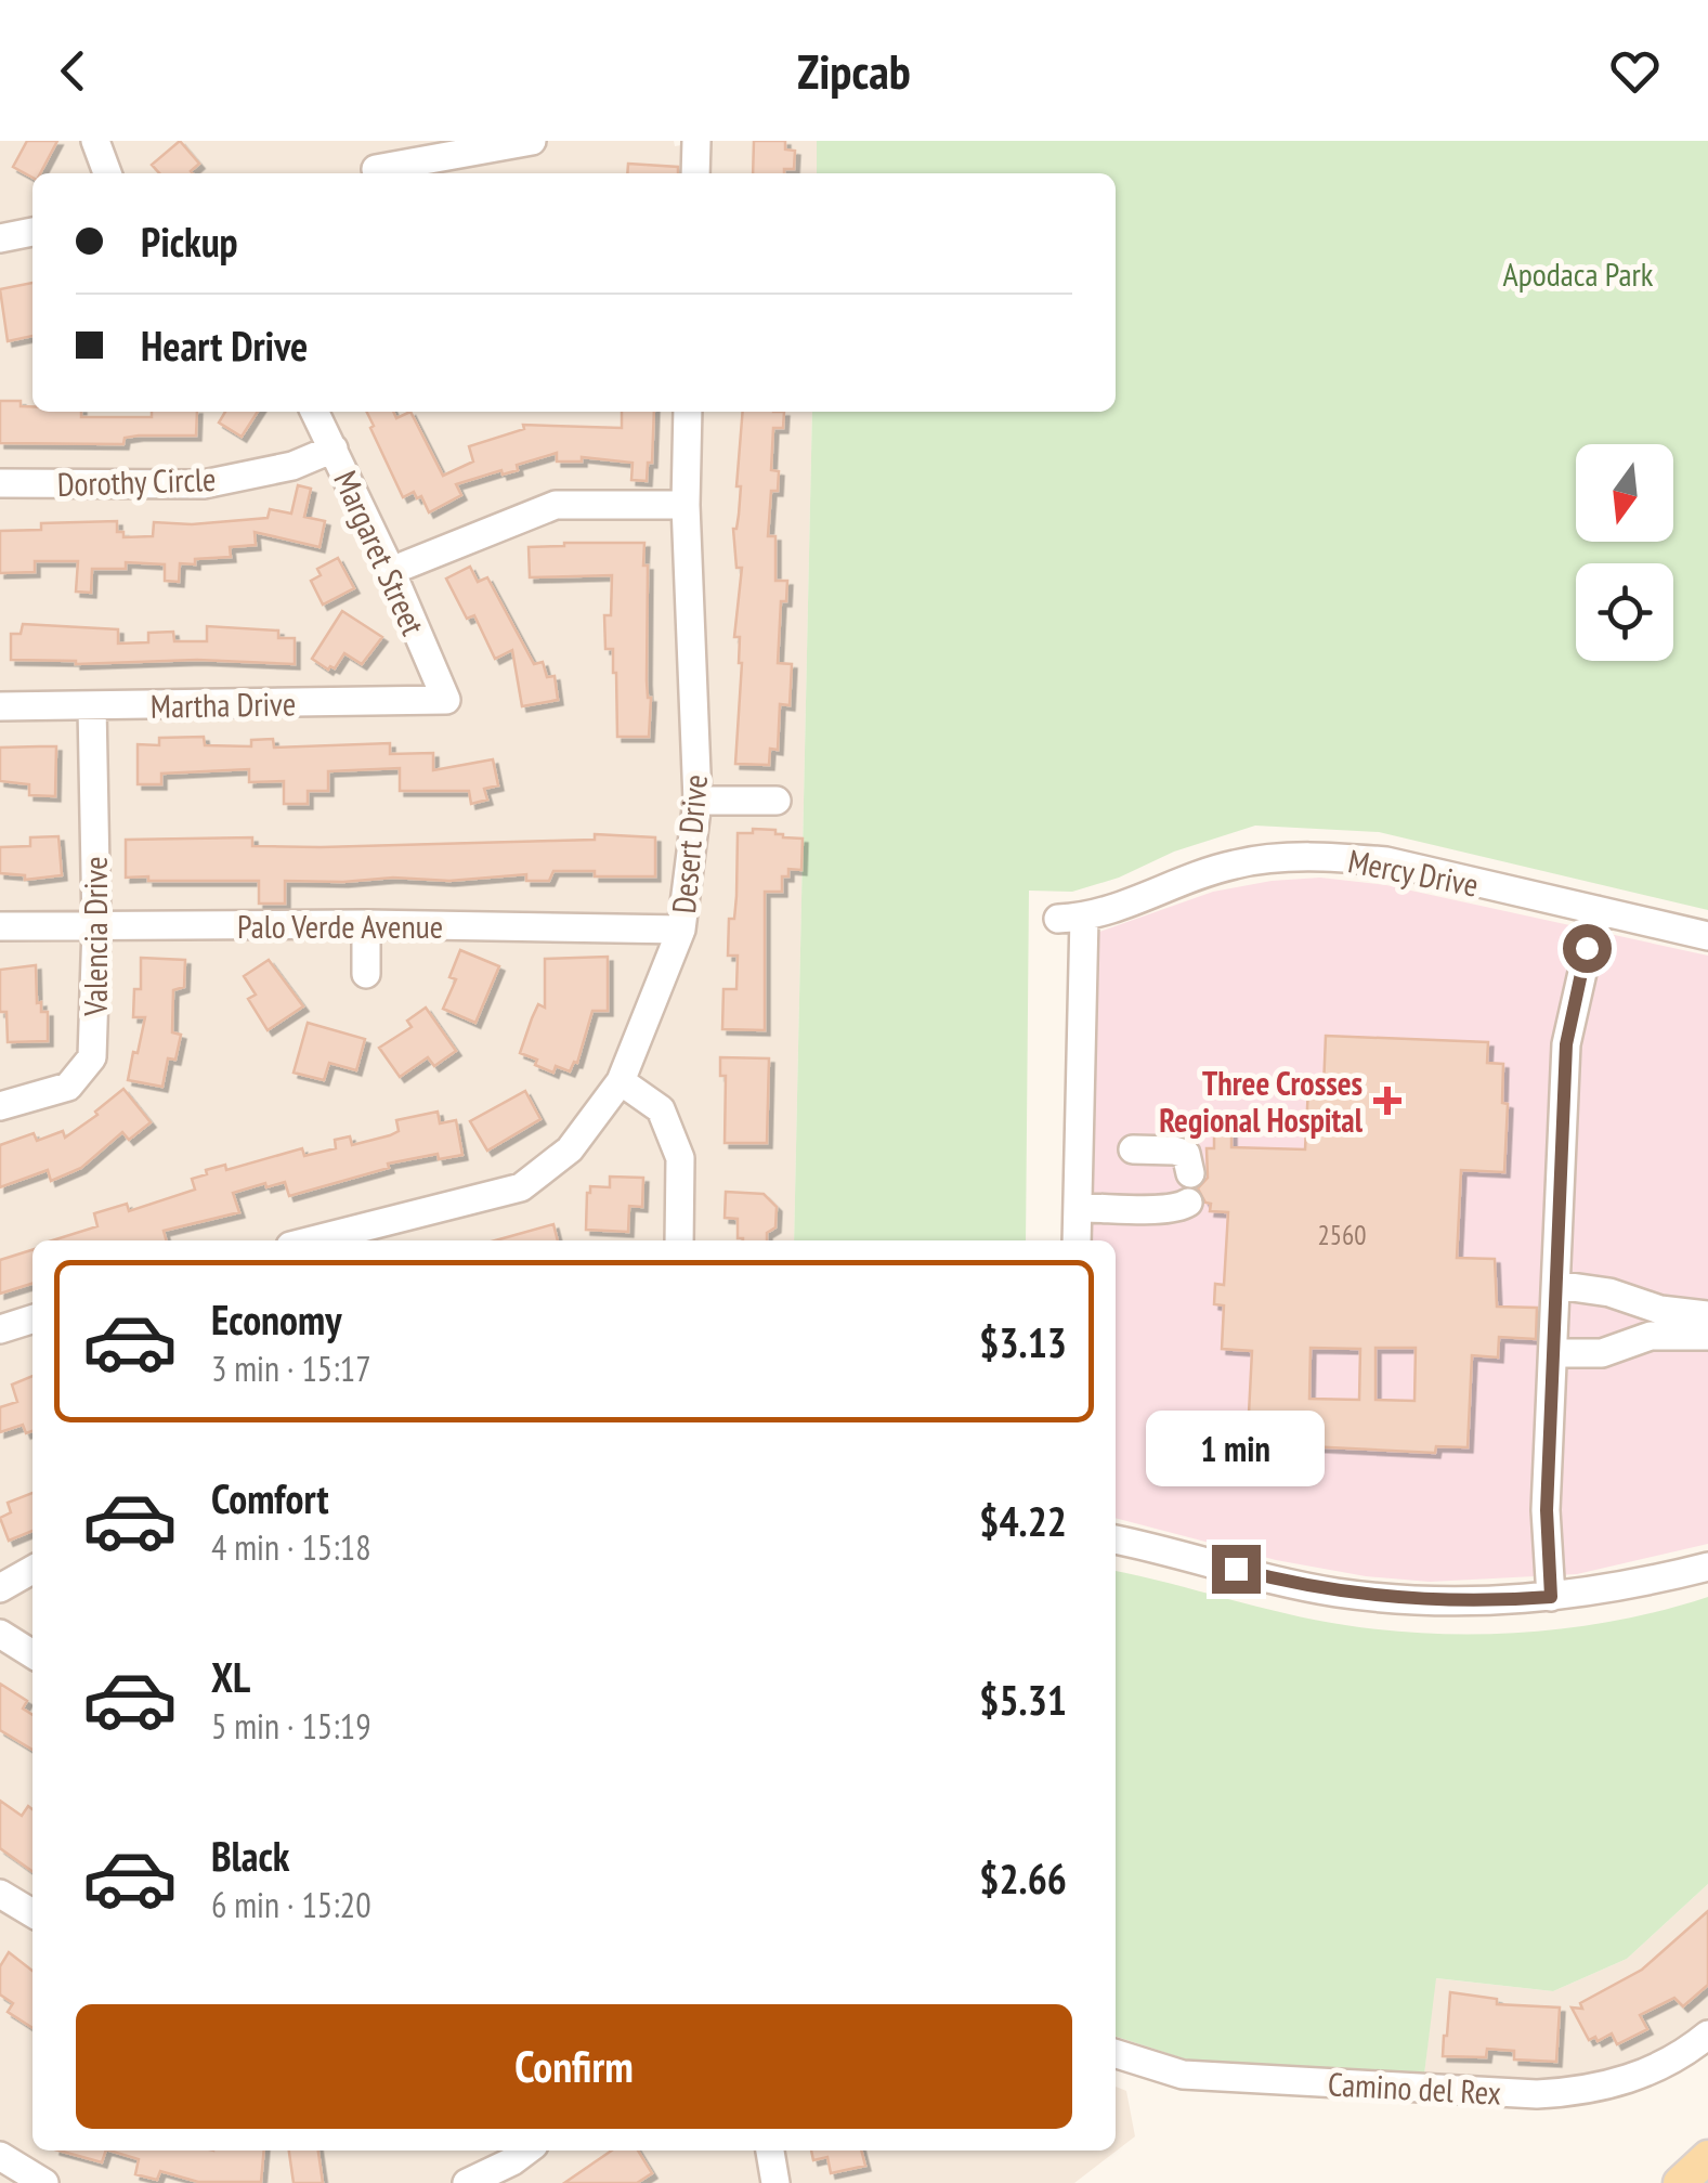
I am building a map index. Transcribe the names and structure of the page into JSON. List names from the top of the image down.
{
  "streets": {
    "street": [
      "Dorothy Circle",
      "Margaret Street",
      "Martha Drive",
      "Desert Drive",
      "Mercy Drive",
      "Palo Verde Avenue",
      "Valencia Drive",
      "Camino del Rex"
    ]
  },
  "crossings": [
    ["Dorothy Circle", "Margaret Street"],
    ["Margaret Street", "Martha Drive"],
    ["Martha Drive", "Valencia Drive"],
    ["Desert Drive", "Palo Verde Avenue"],
    ["Palo Verde Avenue", "Valencia Drive"]
  ],
  "parks": ["Apodaca Park"],
  "places": {
    "health": ["Three Crosses Regional Hospital"]
  },
  "house_numbers": ["2560"],
  "north": "bottom",
  "page": {
    "header": "Zipcab",
    "banner": ["Pickup", "Heart Drive"],
    "list": [
      {
        "name": "Economy",
        "note": "3 min · 15:17",
        "value": "$3.13"
      },
      {
        "name": "Comfort",
        "note": "4 min · 15:18",
        "value": "$4.22"
      },
      {
        "name": "XL",
        "note": "5 min · 15:19",
        "value": "$5.31"
      },
      {
        "name": "Black",
        "note": "6 min · 15:20",
        "value": "$2.66"
      }
    ],
    "bubble": "1 min",
    "buttons": "Confirm"
  }
}
